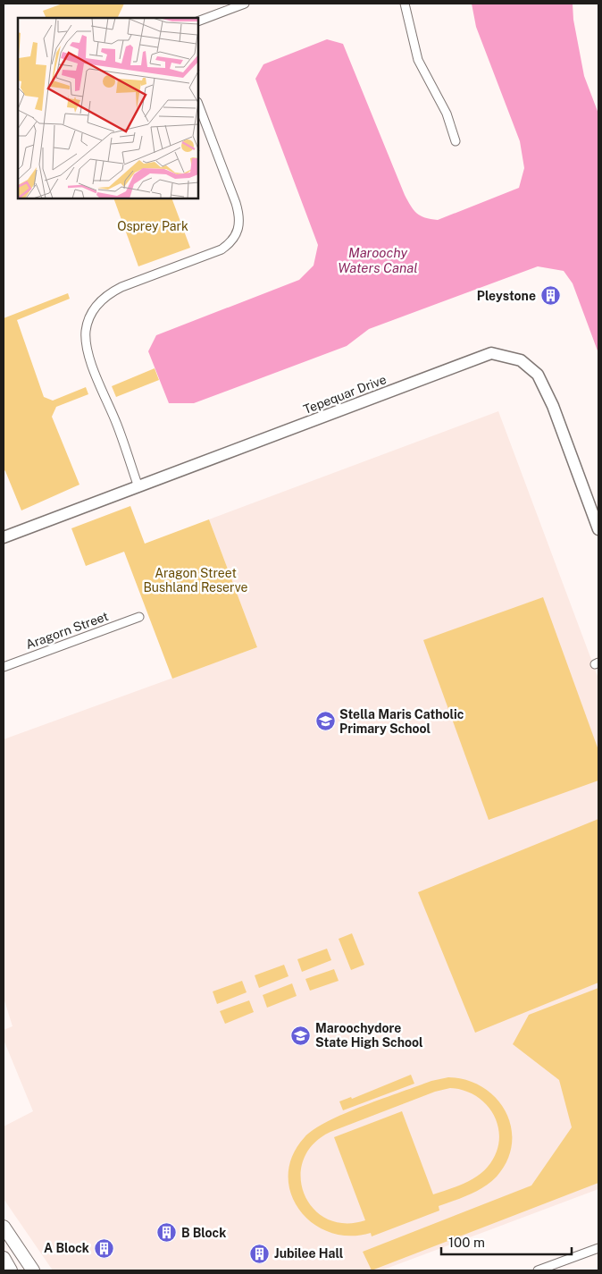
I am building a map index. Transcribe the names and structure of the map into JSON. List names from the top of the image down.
{
  "streets": {
    "street": ["Tepequar Drive", "Aragorn Street"]
  },
  "water": ["Maroochy Waters Canal"],
  "parks": ["Osprey Park", "Aragon Street Bushland Reserve"],
  "places": {
    "building": [
      "Pleystone",
      "B Block",
      "A Block",
      "Jubilee Hall"
    ],
    "school or university": ["Stella Maris Catholic Primary School", "Maroochydore State High School"]
  },
  "scale_bar": "100 m"
}
